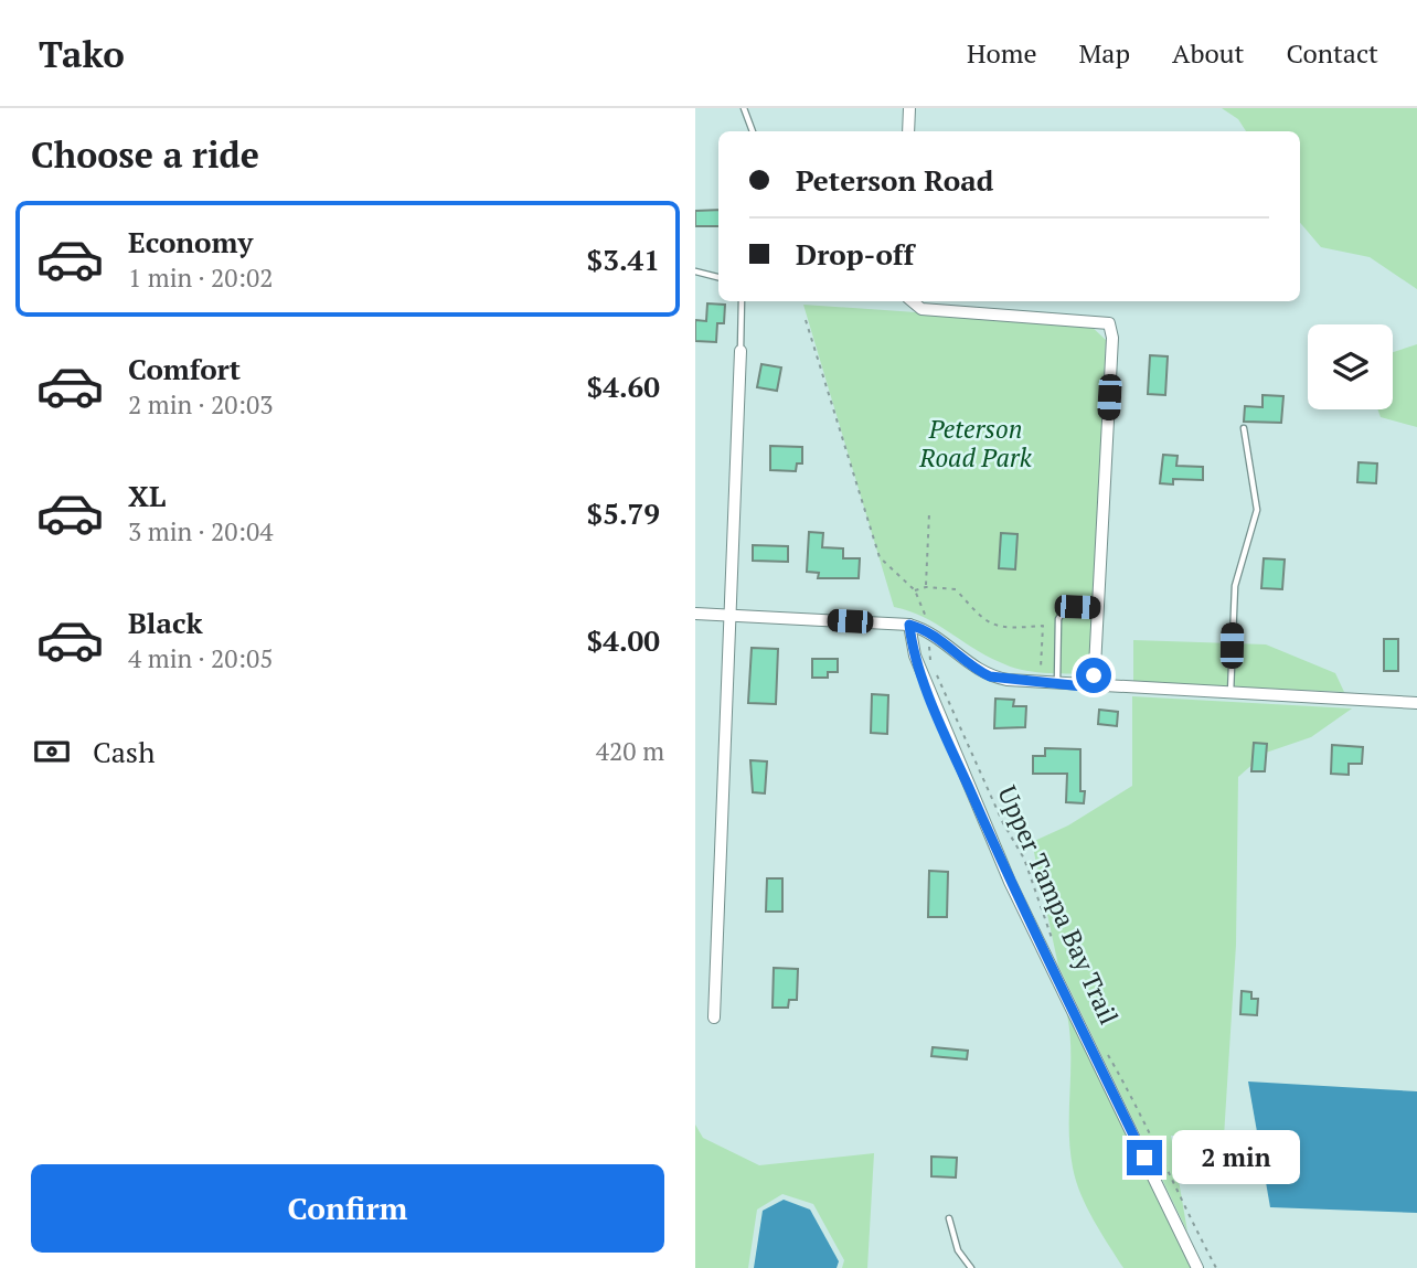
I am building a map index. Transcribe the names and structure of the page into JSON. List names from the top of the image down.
{
  "streets": {
    "path": ["Upper Tampa Bay Trail"]
  },
  "parks": ["Peterson Road Park"],
  "page": {
    "header": "Tako",
    "nav": [
      "Home",
      "Map",
      "About",
      "Contact"
    ],
    "heading": "Choose a ride",
    "banner": ["Peterson Road", "Drop-off"],
    "list": [
      {
        "name": "Economy",
        "note": "1 min · 20:02",
        "value": "$3.41"
      },
      {
        "name": "Comfort",
        "note": "2 min · 20:03",
        "value": "$4.60"
      },
      {
        "name": "XL",
        "note": "3 min · 20:04",
        "value": "$5.79"
      },
      {
        "name": "Black",
        "note": "4 min · 20:05",
        "value": "$4.00"
      }
    ],
    "pay": ["Cash", "420 m"],
    "bubble": "2 min",
    "buttons": "Confirm"
  }
}
